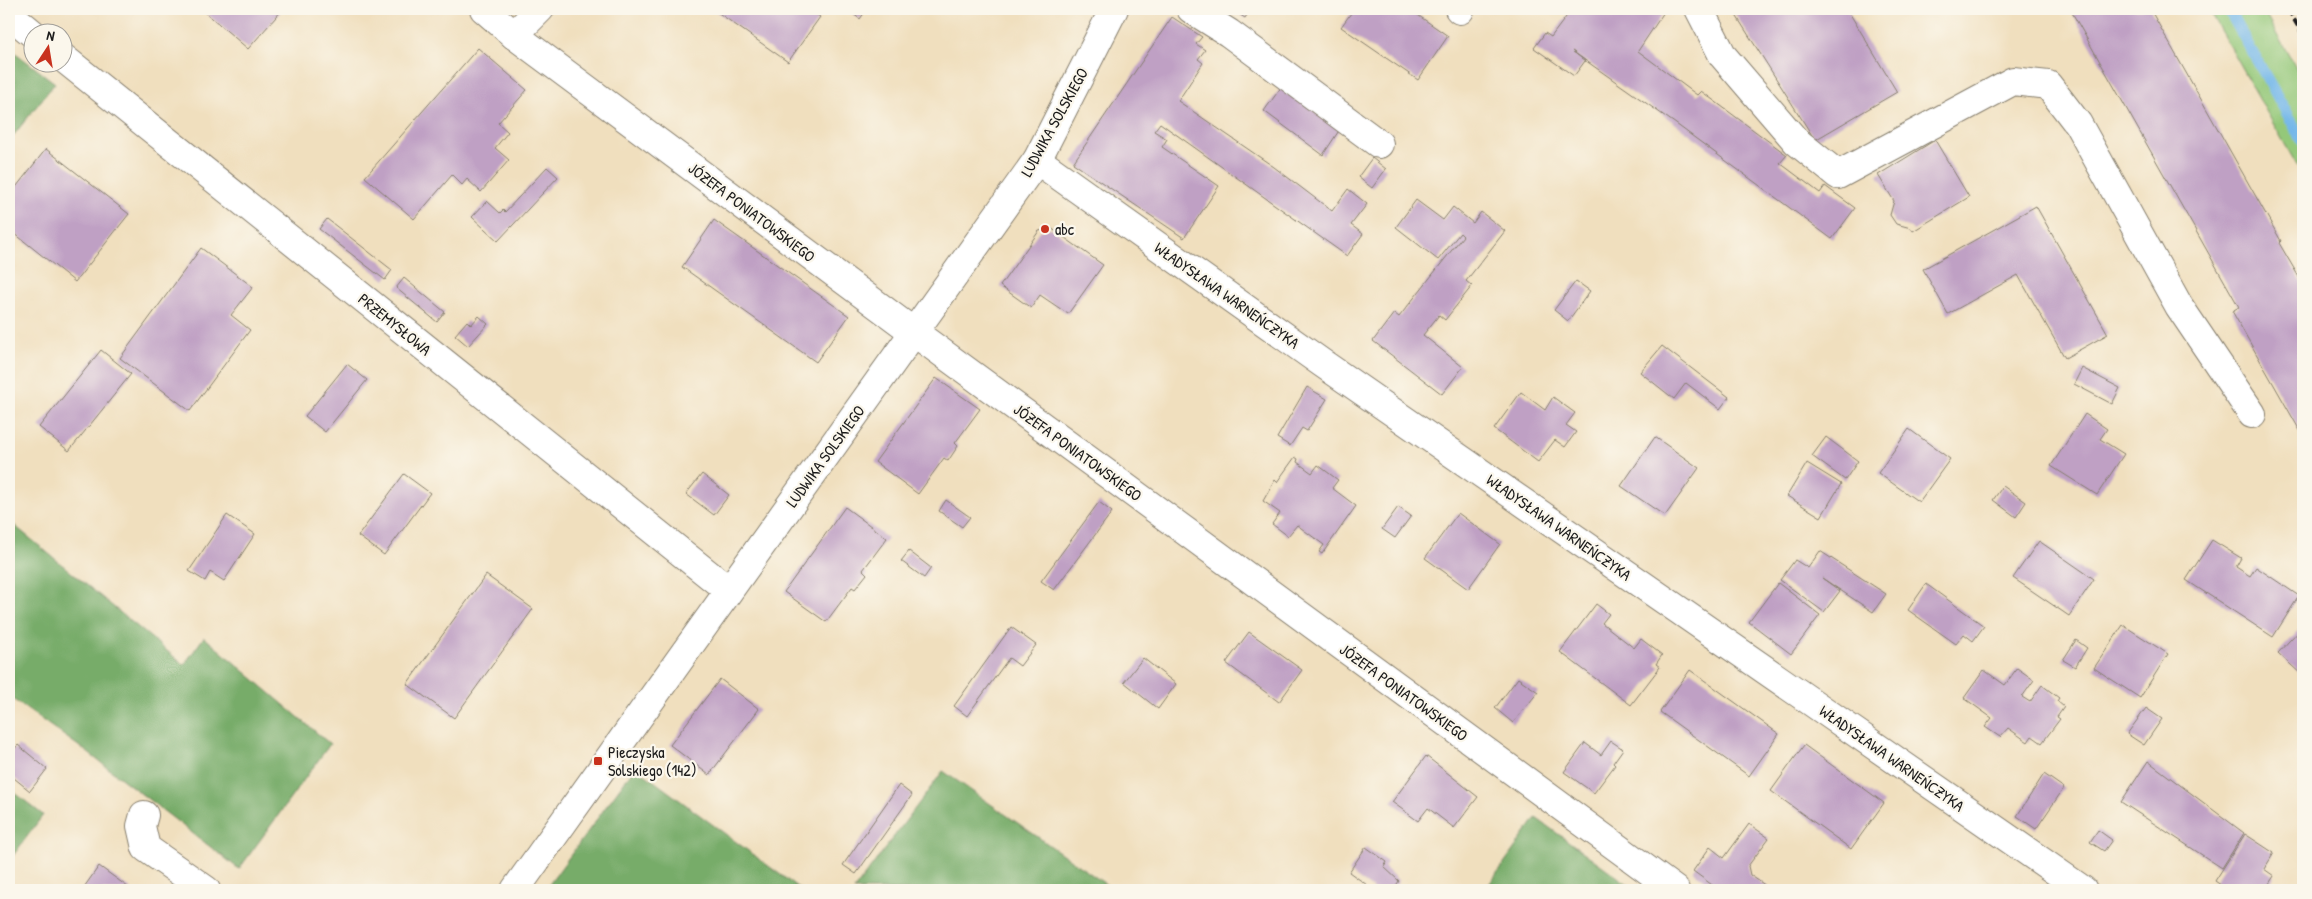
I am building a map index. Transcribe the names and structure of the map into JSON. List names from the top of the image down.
{
  "streets": {
    "street": [
      "LUDWIKA SOLSKIEGO",
      "JÓZEFA PONIATOWSKIEGO",
      "WŁADYSŁAWA WARNEŃCZYKA",
      "PRZEMYSŁOWA"
    ]
  },
  "crossings": [
    ["LUDWIKA SOLSKIEGO", "JÓZEFA PONIATOWSKIEGO"],
    ["LUDWIKA SOLSKIEGO", "WŁADYSŁAWA WARNEŃCZYKA"],
    ["LUDWIKA SOLSKIEGO", "PRZEMYSŁOWA"]
  ],
  "places": {
    "other": ["abc"],
    "transit": ["Pieczyska Solskiego (142)"]
  },
  "north": "top"
}
